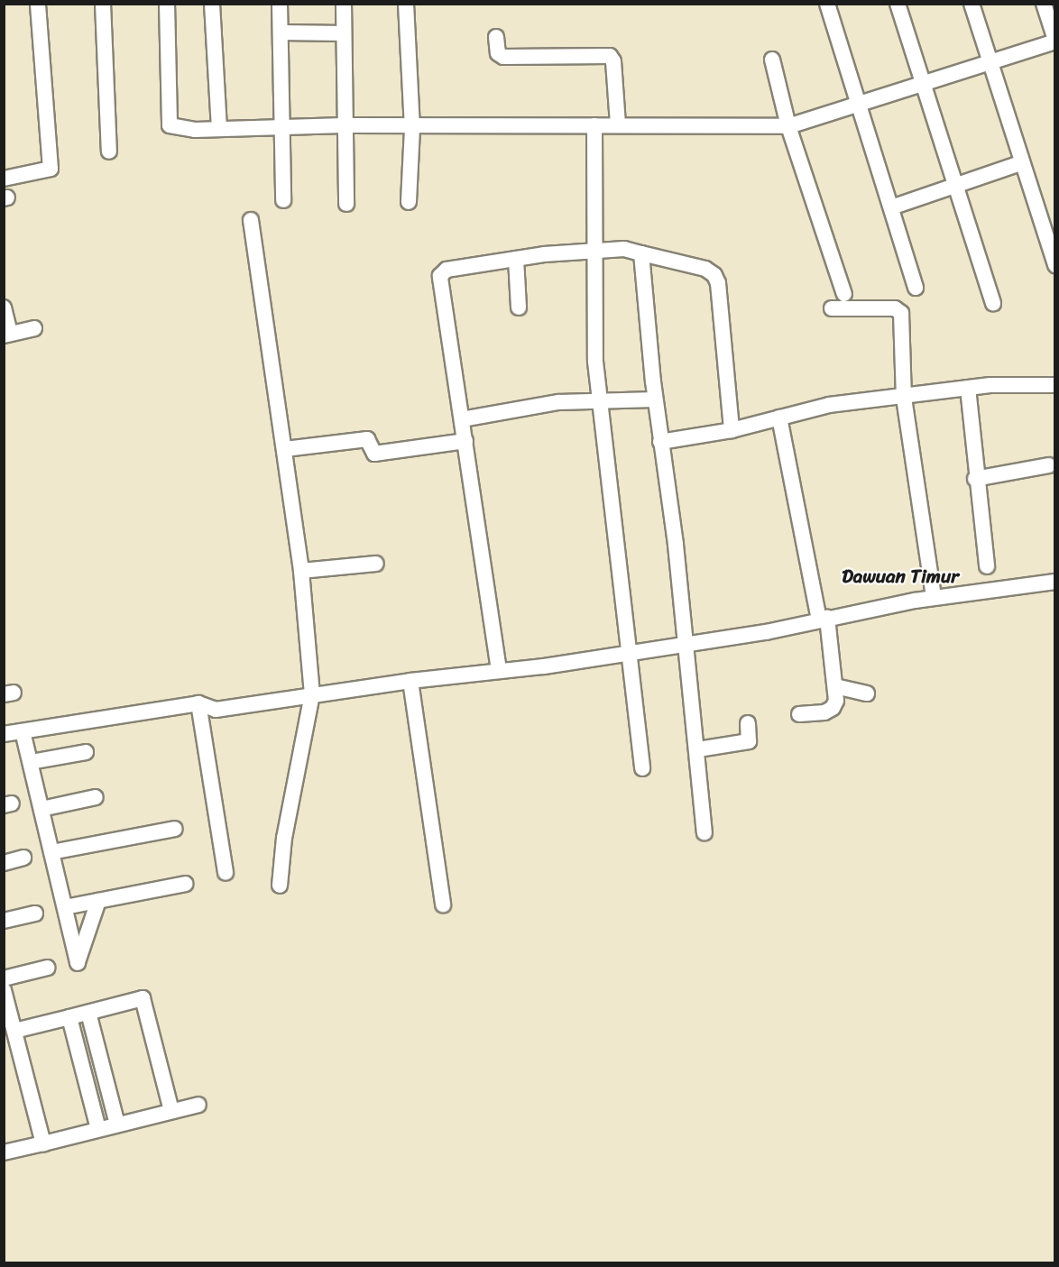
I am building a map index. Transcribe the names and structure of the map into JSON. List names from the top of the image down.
{
  "districts": ["Dawuan Timur"]
}
